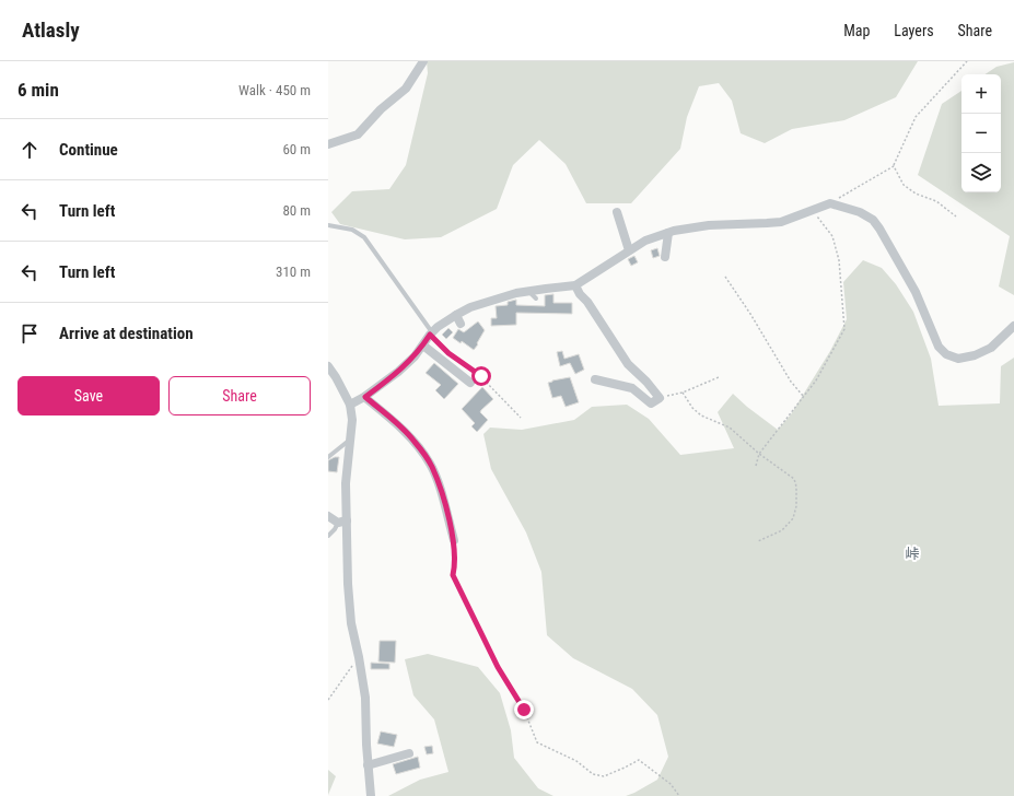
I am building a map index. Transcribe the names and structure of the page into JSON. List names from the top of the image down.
{
  "districts": ["峠"],
  "page": {
    "header": "Atlasly",
    "nav": ["Map", "Layers", "Share"],
    "heading": ["6 min", "Walk · 450 m"],
    "map_buttons": ["+", "−"],
    "list": [
      ["Continue", "60 m"],
      ["Turn left", "80 m"],
      ["Turn left", "310 m"],
      "Arrive at destination"
    ],
    "buttons": ["Save", "Share"]
  }
}
